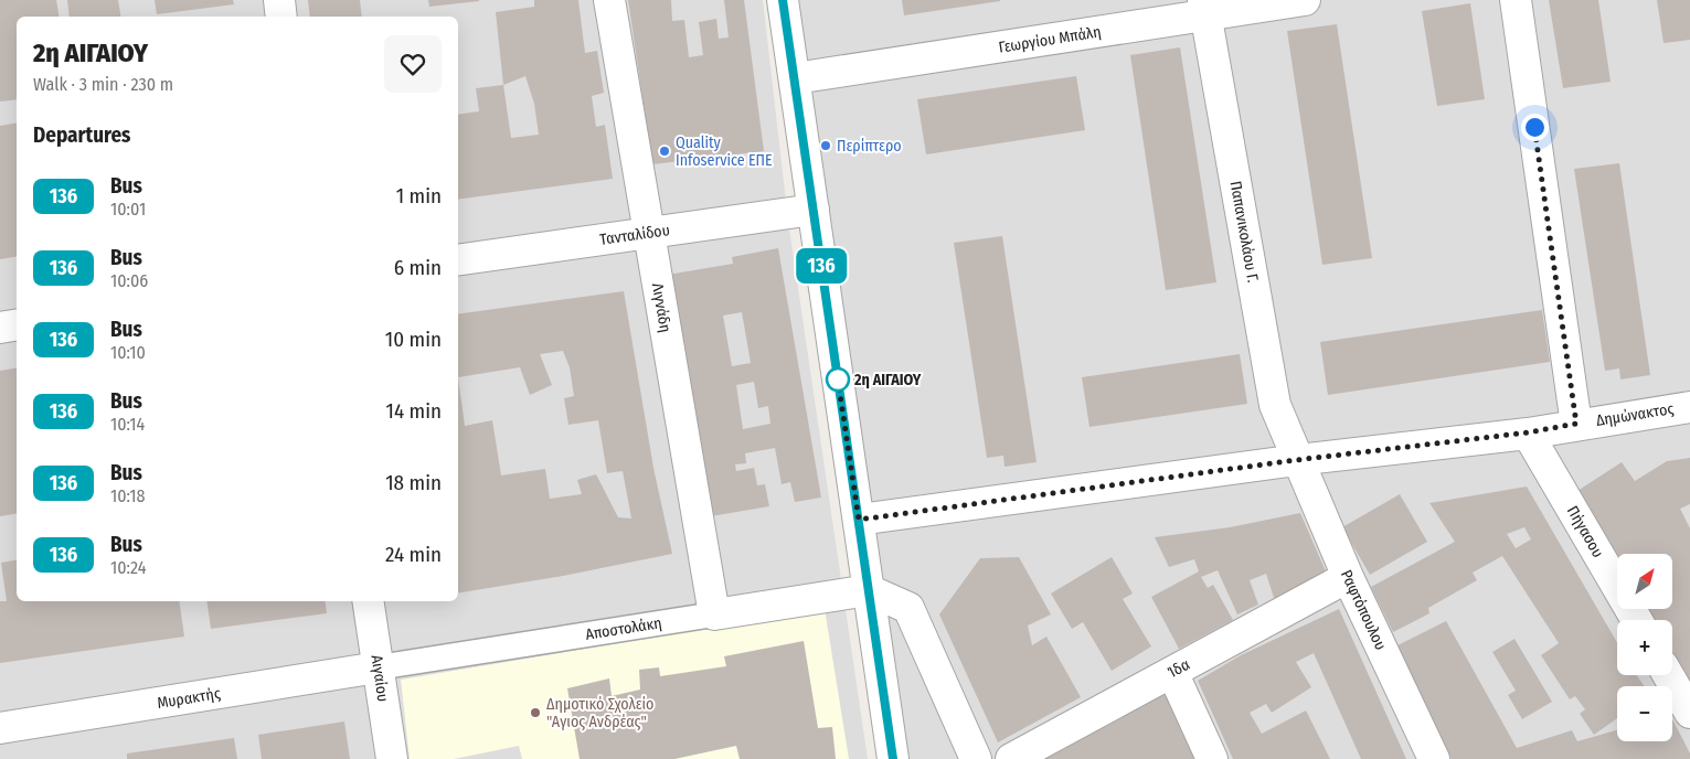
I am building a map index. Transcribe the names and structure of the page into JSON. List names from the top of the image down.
{
  "streets": {
    "street": [
      "Γεωργίου Μπάλη",
      "Παπανικολάου Γ.",
      "Τανταλίδου",
      "Λιγνάδη",
      "Δημώνακτος",
      "Πήγασου",
      "Ραφτόπουλου",
      "Αποστολάκη",
      "Ίδα",
      "Αιγαίου",
      "Μυρακτής"
    ]
  },
  "crossings": [
    ["Γεωργίου Μπάλη", "Παπανικολάου Γ."],
    ["Παπανικολάου Γ.", "Δημώνακτος"],
    ["Παπανικολάου Γ.", "Ραφτόπουλου"],
    ["Τανταλίδου", "Λιγνάδη"],
    ["Λιγνάδη", "Αποστολάκη"],
    ["Δημώνακτος", "Πήγασου"],
    ["Δημώνακτος", "Ραφτόπουλου"],
    ["Ραφτόπουλου", "Ίδα"],
    ["Αποστολάκη", "Αιγαίου"],
    ["Αποστολάκη", "Μυρακτής"],
    ["Αιγαίου", "Μυρακτής"]
  ],
  "places": [
    "Περίπτερο",
    "Quality Infoservice ΕΠΕ",
    "2η ΑΙΓΑΙΟΥ",
    "Δημοτικό Σχολείο \"Αγιος Ανδρέας\""
  ],
  "lines": ["bus line 136"],
  "north": "top right",
  "page": {
    "on_map": "136",
    "heading": [
      ["2η ΑΙΓΑΙΟΥ", "Walk · 3 min · 230 m"],
      "Departures"
    ],
    "list": [
      {
        "mark": "136",
        "name": "Bus",
        "note": "10:01",
        "value": "1 min"
      },
      {
        "mark": "136",
        "name": "Bus",
        "note": "10:06",
        "value": "6 min"
      },
      {
        "mark": "136",
        "name": "Bus",
        "note": "10:10",
        "value": "10 min"
      },
      {
        "mark": "136",
        "name": "Bus",
        "note": "10:14",
        "value": "14 min"
      },
      {
        "mark": "136",
        "name": "Bus",
        "note": "10:18",
        "value": "18 min"
      },
      {
        "mark": "136",
        "name": "Bus",
        "note": "10:24",
        "value": "24 min"
      }
    ],
    "map_buttons": ["+", "−"]
  }
}
